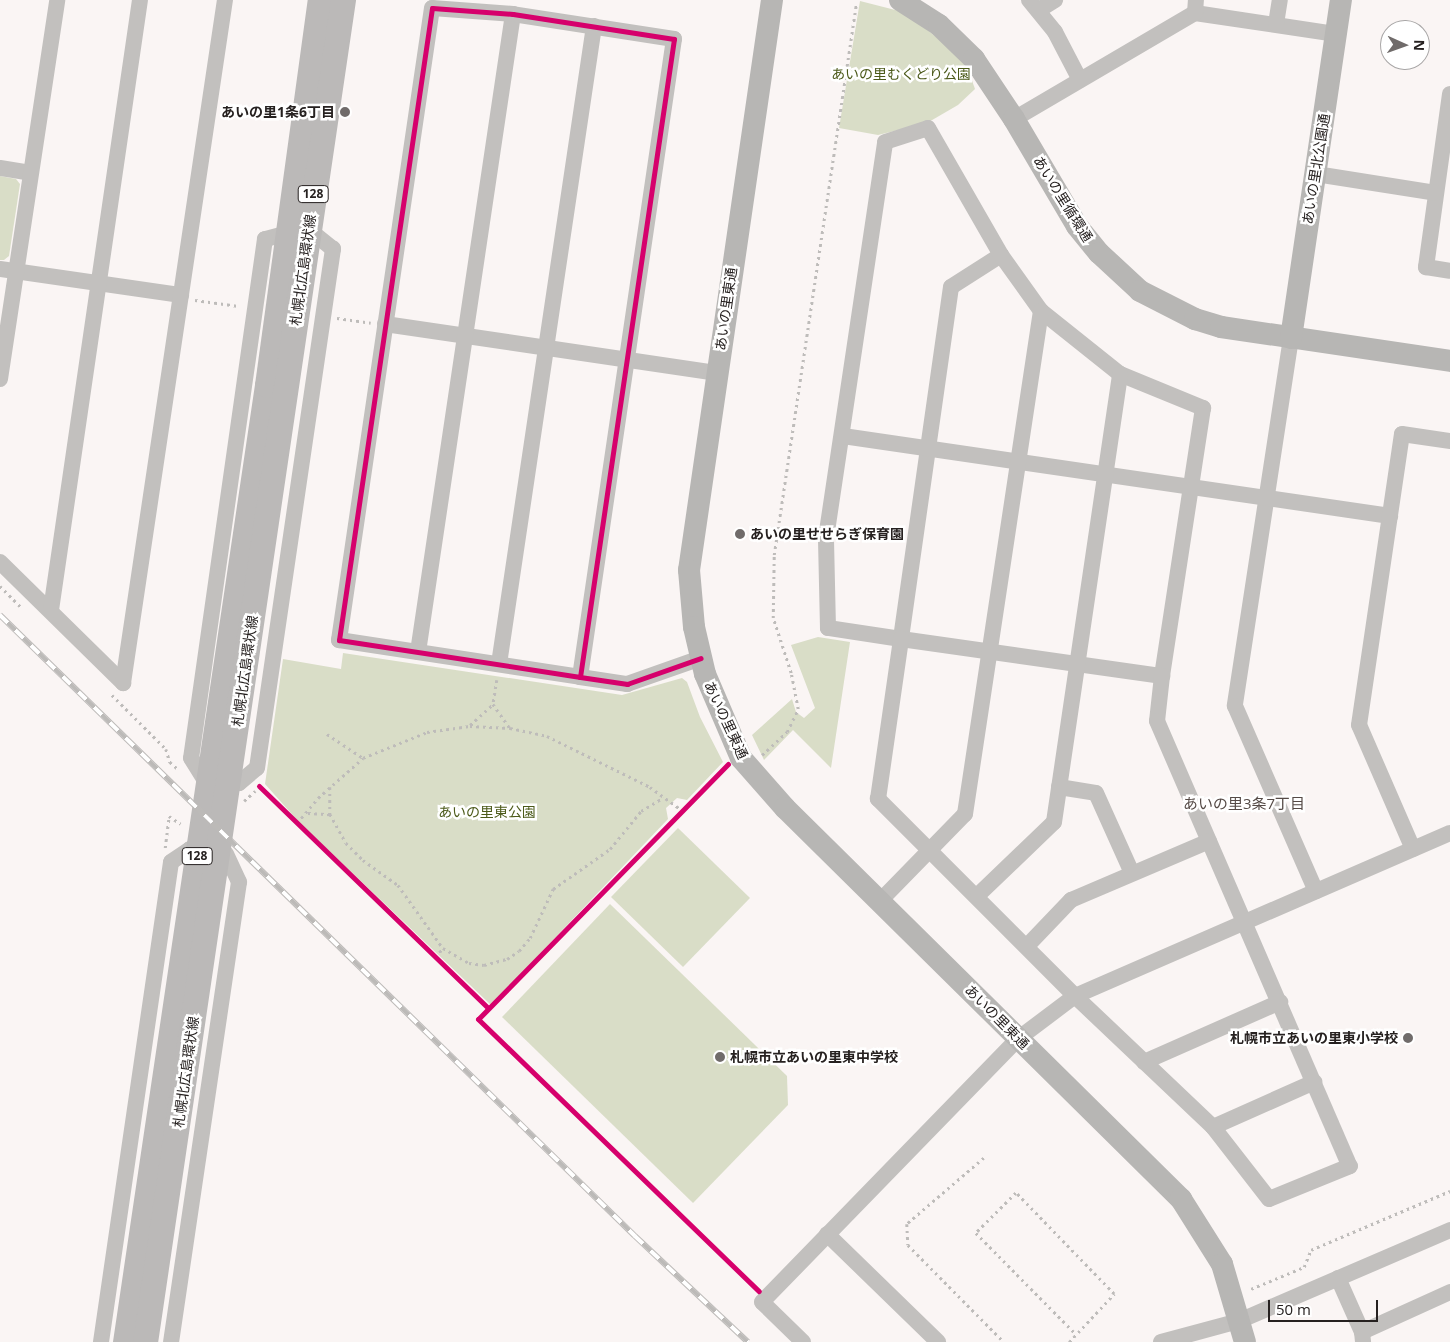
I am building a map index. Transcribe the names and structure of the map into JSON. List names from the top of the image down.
{
  "streets": {
    "main road": ["128", "札幌北広島環状線"],
    "street": ["あいの里北公園通", "あいの里循環通", "あいの里東通"]
  },
  "crossings": [
    ["あいの里北公園通", "あいの里循環通"]
  ],
  "districts": ["あいの里3条7丁目"],
  "parks": ["あいの里むくどり公園", "あいの里東公園"],
  "places": [
    "あいの里1条6丁目",
    "あいの里せせらぎ保育園",
    "札幌市立あいの里東小学校",
    "札幌市立あいの里東中学校"
  ],
  "scale_bar": "50 m",
  "north": "right"
}
